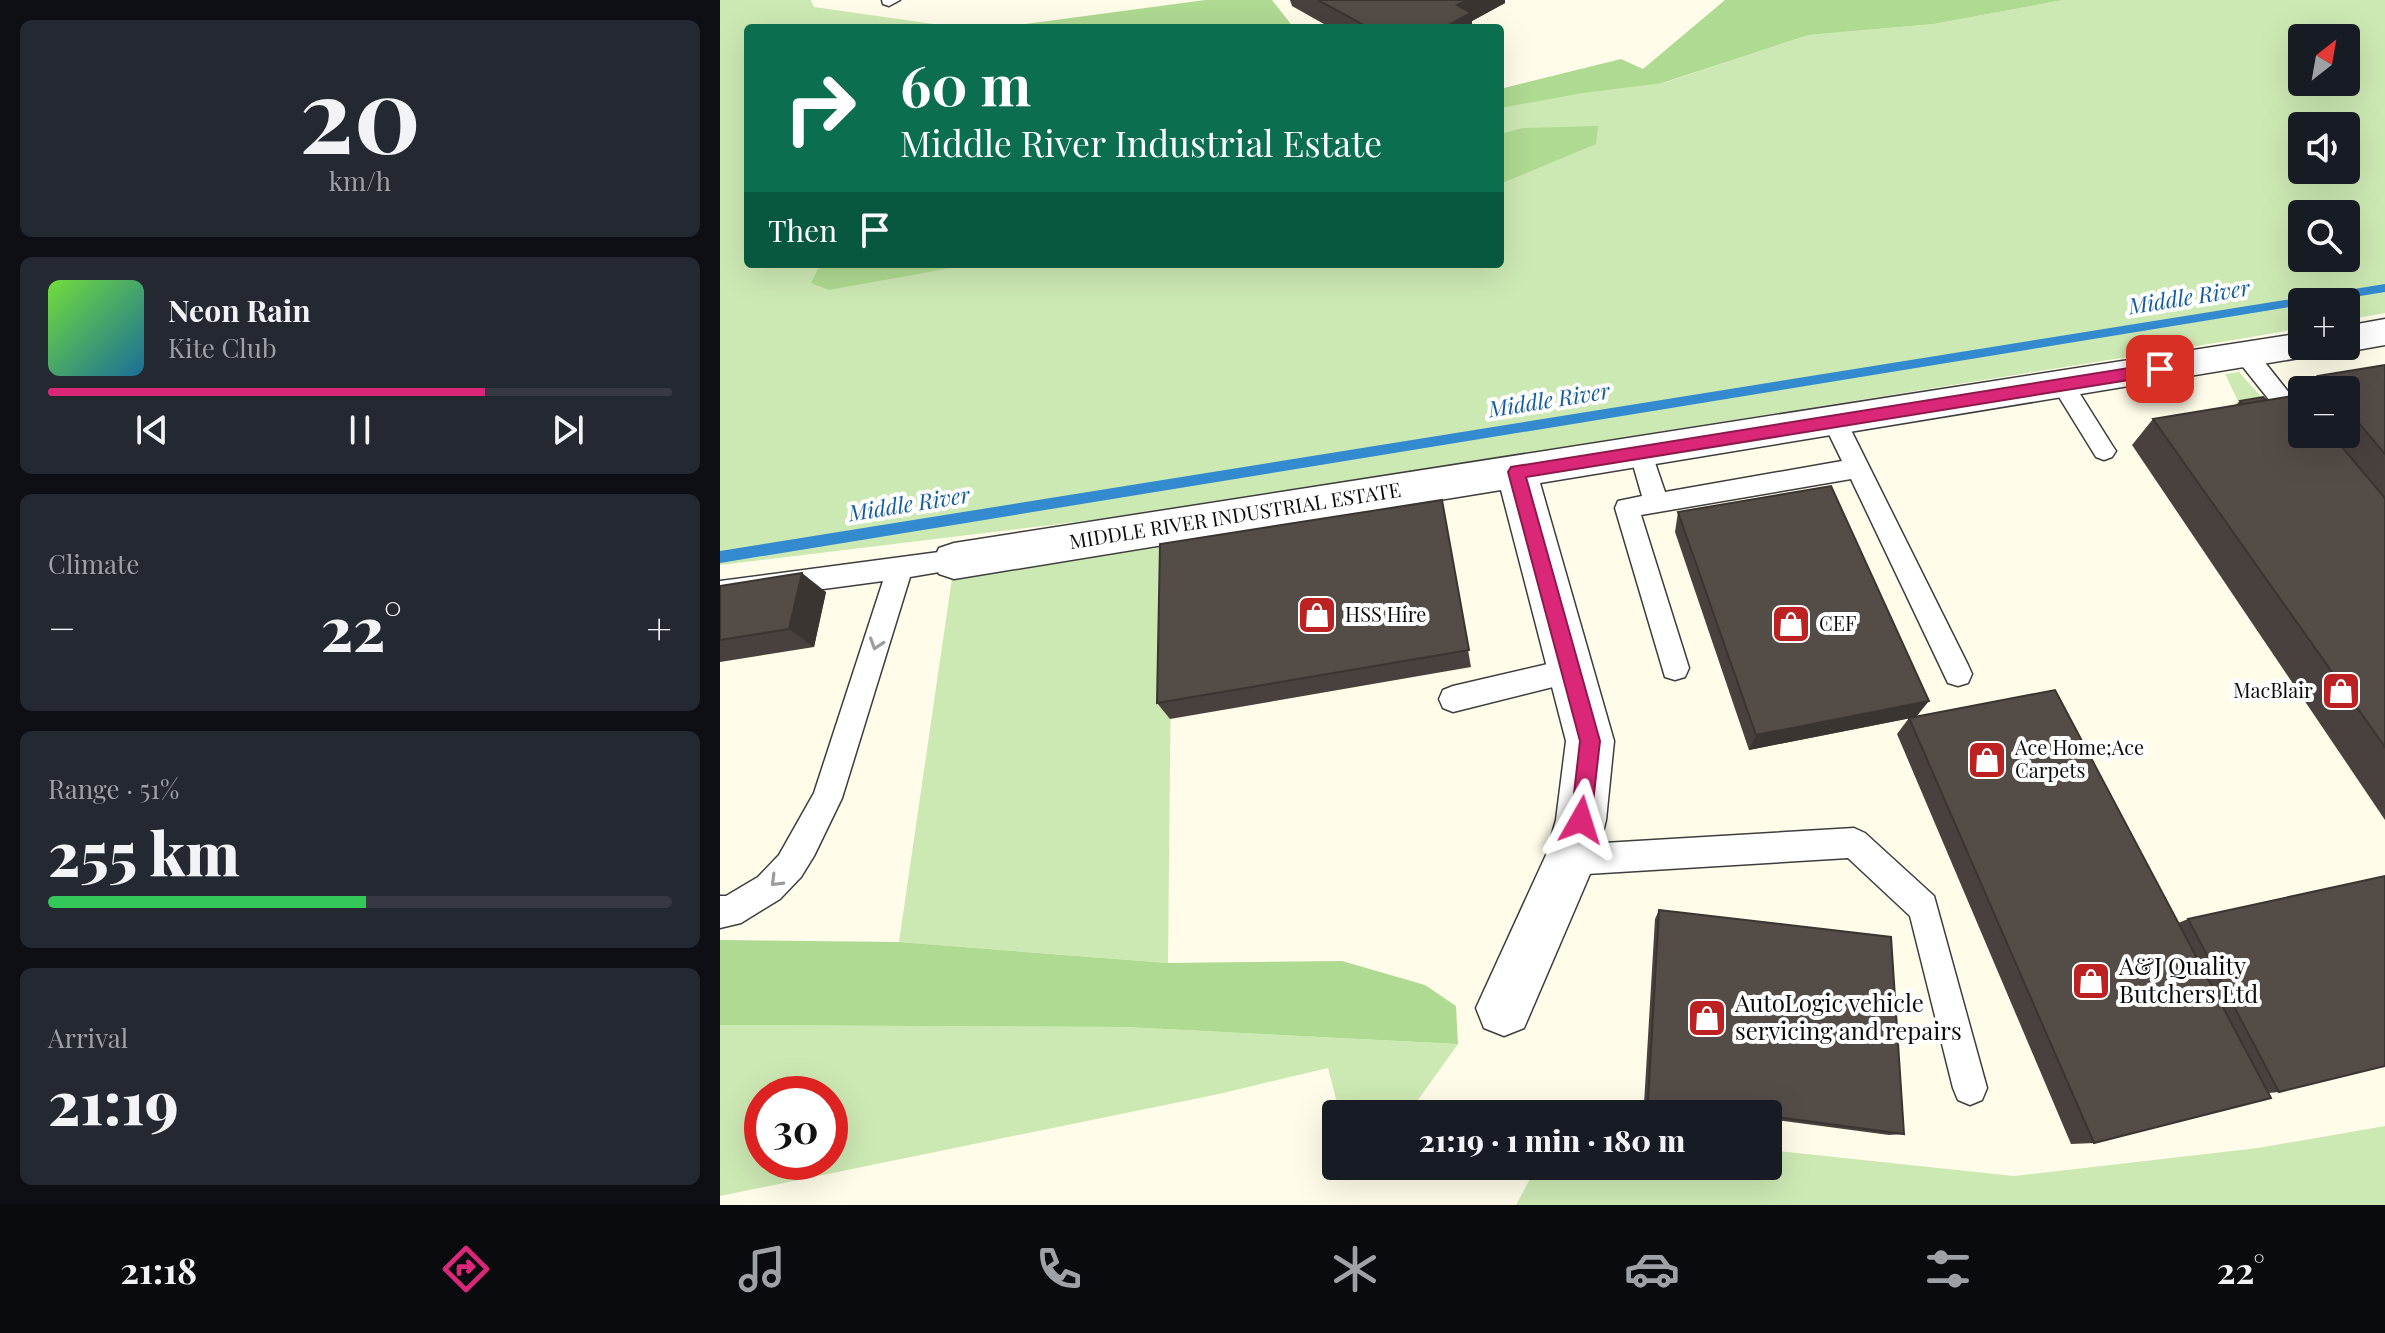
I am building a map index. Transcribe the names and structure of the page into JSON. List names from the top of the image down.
{
  "streets": {
    "street": ["MIDDLE RIVER INDUSTRIAL ESTATE"]
  },
  "water": ["Middle River"],
  "places": {
    "shop": [
      "HSS Hire",
      "CEF",
      "MacBlair",
      "Ace Home;Ace Carpets",
      "A&J Quality Butchers Ltd",
      "AutoLogic vehicle servicing and repairs"
    ]
  },
  "north": "top right",
  "page": {
    "tile": [
      ["20", "km/h"],
      "Climate",
      ["Range · 51%", "255 km"],
      ["Arrival", "21:19"]
    ],
    "map_buttons": ["+", "−"],
    "turn": ["60 m", "Middle River Industrial Estate"],
    "then": "Then",
    "song": ["Neon Rain", "Kite Club"],
    "heat": ["−", "22°", "+"],
    "limit": "30",
    "trip": "21:19 · 1 min · 180 m",
    "tabs": ["21:18", "22°"]
  }
}
